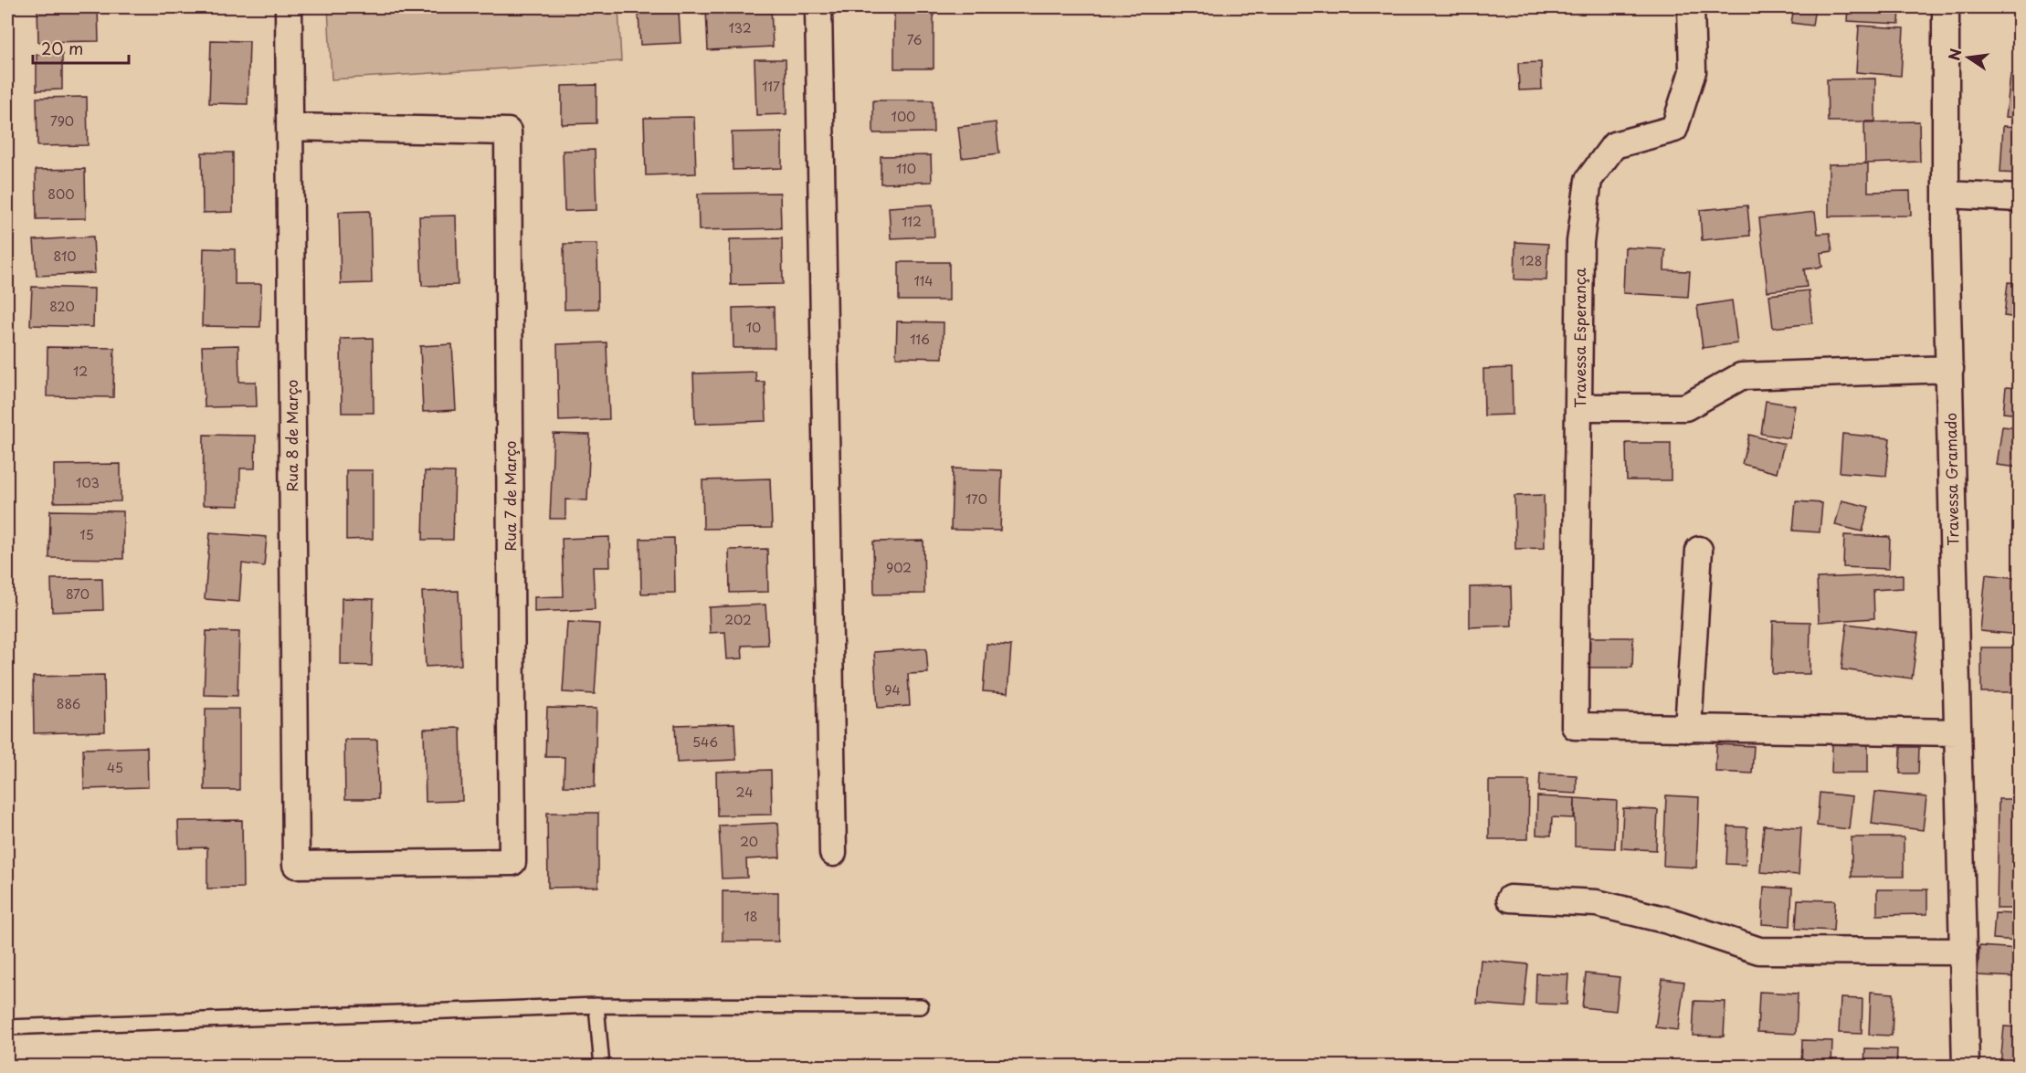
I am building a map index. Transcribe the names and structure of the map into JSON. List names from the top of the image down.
{
  "streets": {
    "street": [
      "Travessa Esperança",
      "Rua 8 de Março",
      "Travessa Gramado",
      "Rua 7 de Março"
    ]
  },
  "crossings": [
    ["Rua 8 de Março", "Rua 7 de Março"]
  ],
  "house_numbers": [
    "132",
    "76",
    "117",
    "100",
    "790",
    "110",
    "800",
    "112",
    "810",
    "128",
    "114",
    "820",
    "10",
    "116",
    "12",
    "103",
    "170",
    "15",
    "902",
    "870",
    "202",
    "94",
    "886",
    "546",
    "45",
    "24",
    "20",
    "18"
  ],
  "scale_bar": "20 m",
  "north": "left"
}
